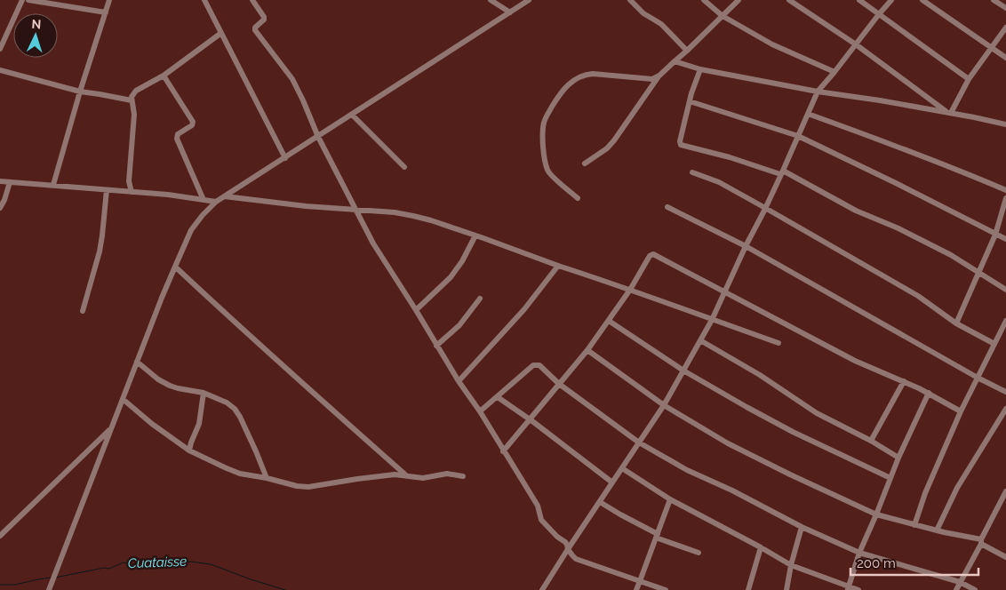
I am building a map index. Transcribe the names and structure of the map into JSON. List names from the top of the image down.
{
  "water": ["Cuataisse"],
  "scale_bar": "200 m",
  "north": "top"
}
